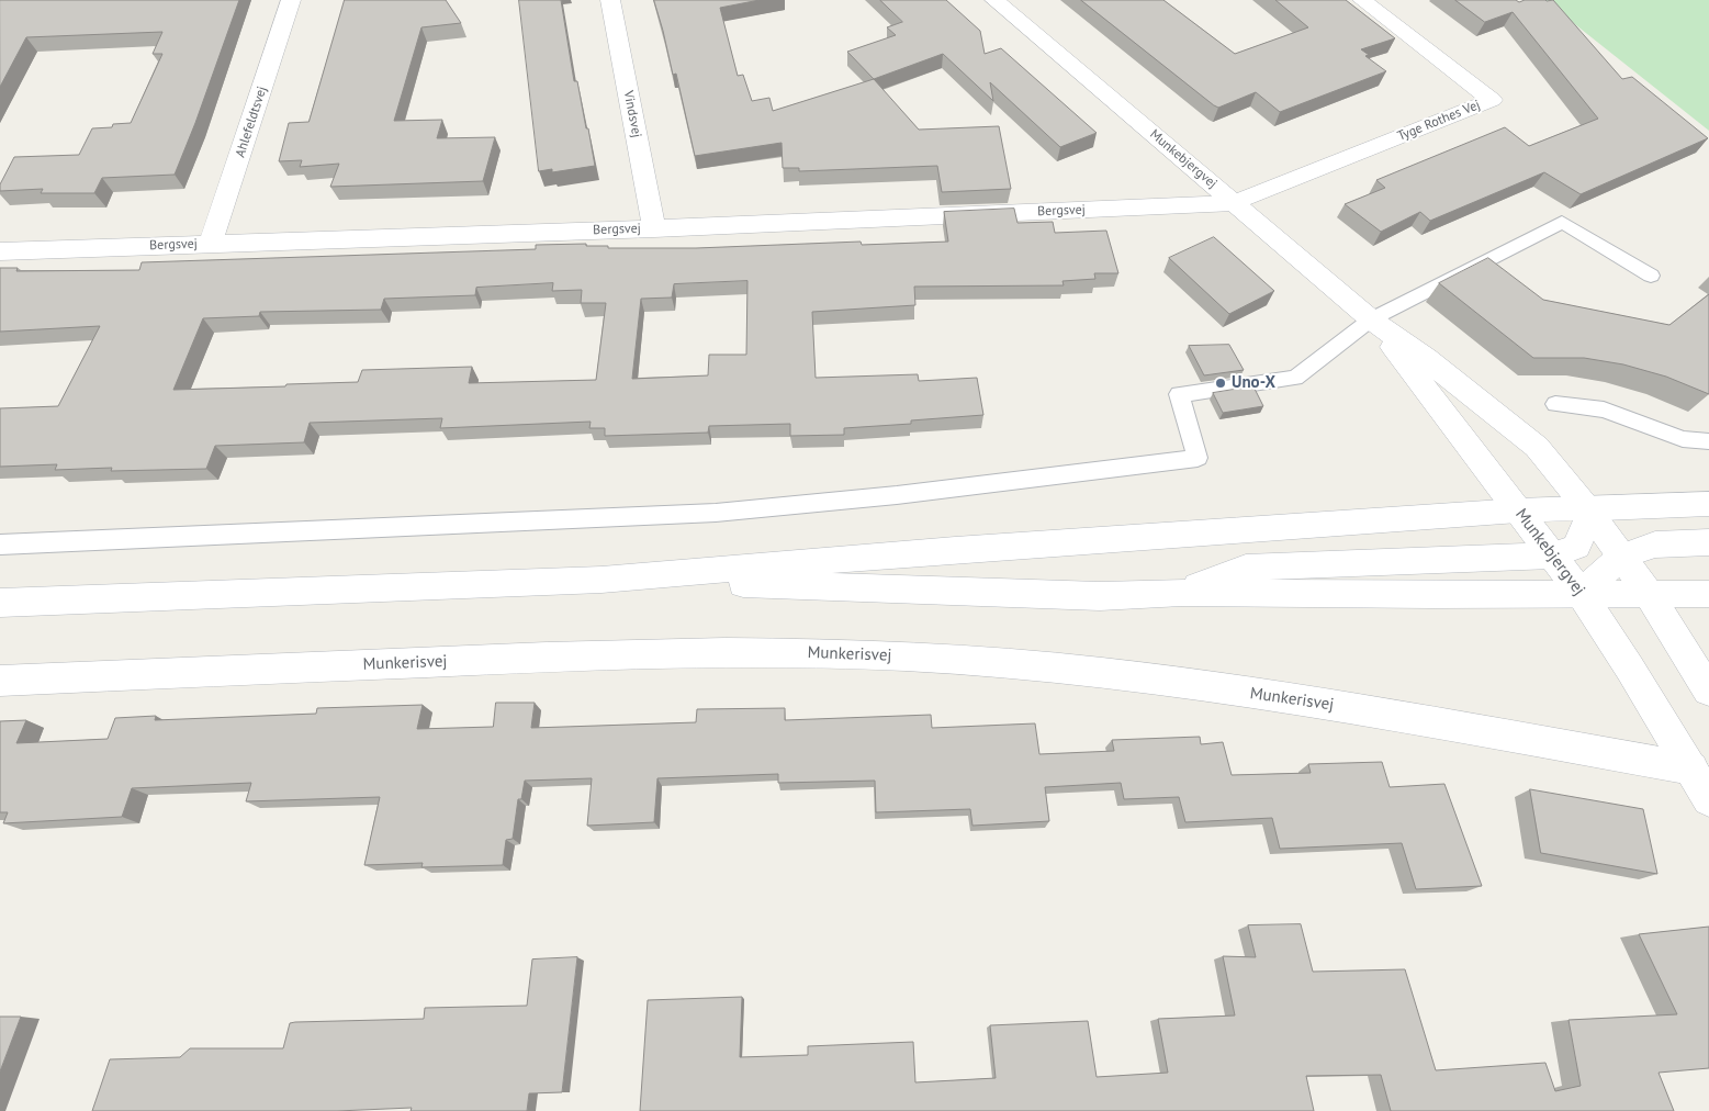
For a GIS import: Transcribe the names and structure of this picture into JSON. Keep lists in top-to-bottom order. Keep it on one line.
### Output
{"streets":{"street":["Vindsvej","Tyge Rothes Vej","Ahlefeldtsvej","Munkebjergvej","Bergsvej","Munkerisvej"]},"crossings":[["Vindsvej","Bergsvej"],["Tyge Rothes Vej","Munkebjergvej"],["Tyge Rothes Vej","Bergsvej"],["Ahlefeldtsvej","Bergsvej"],["Munkebjergvej","Bergsvej"],["Munkebjergvej","Munkerisvej"]],"places":["Uno-X"]}
